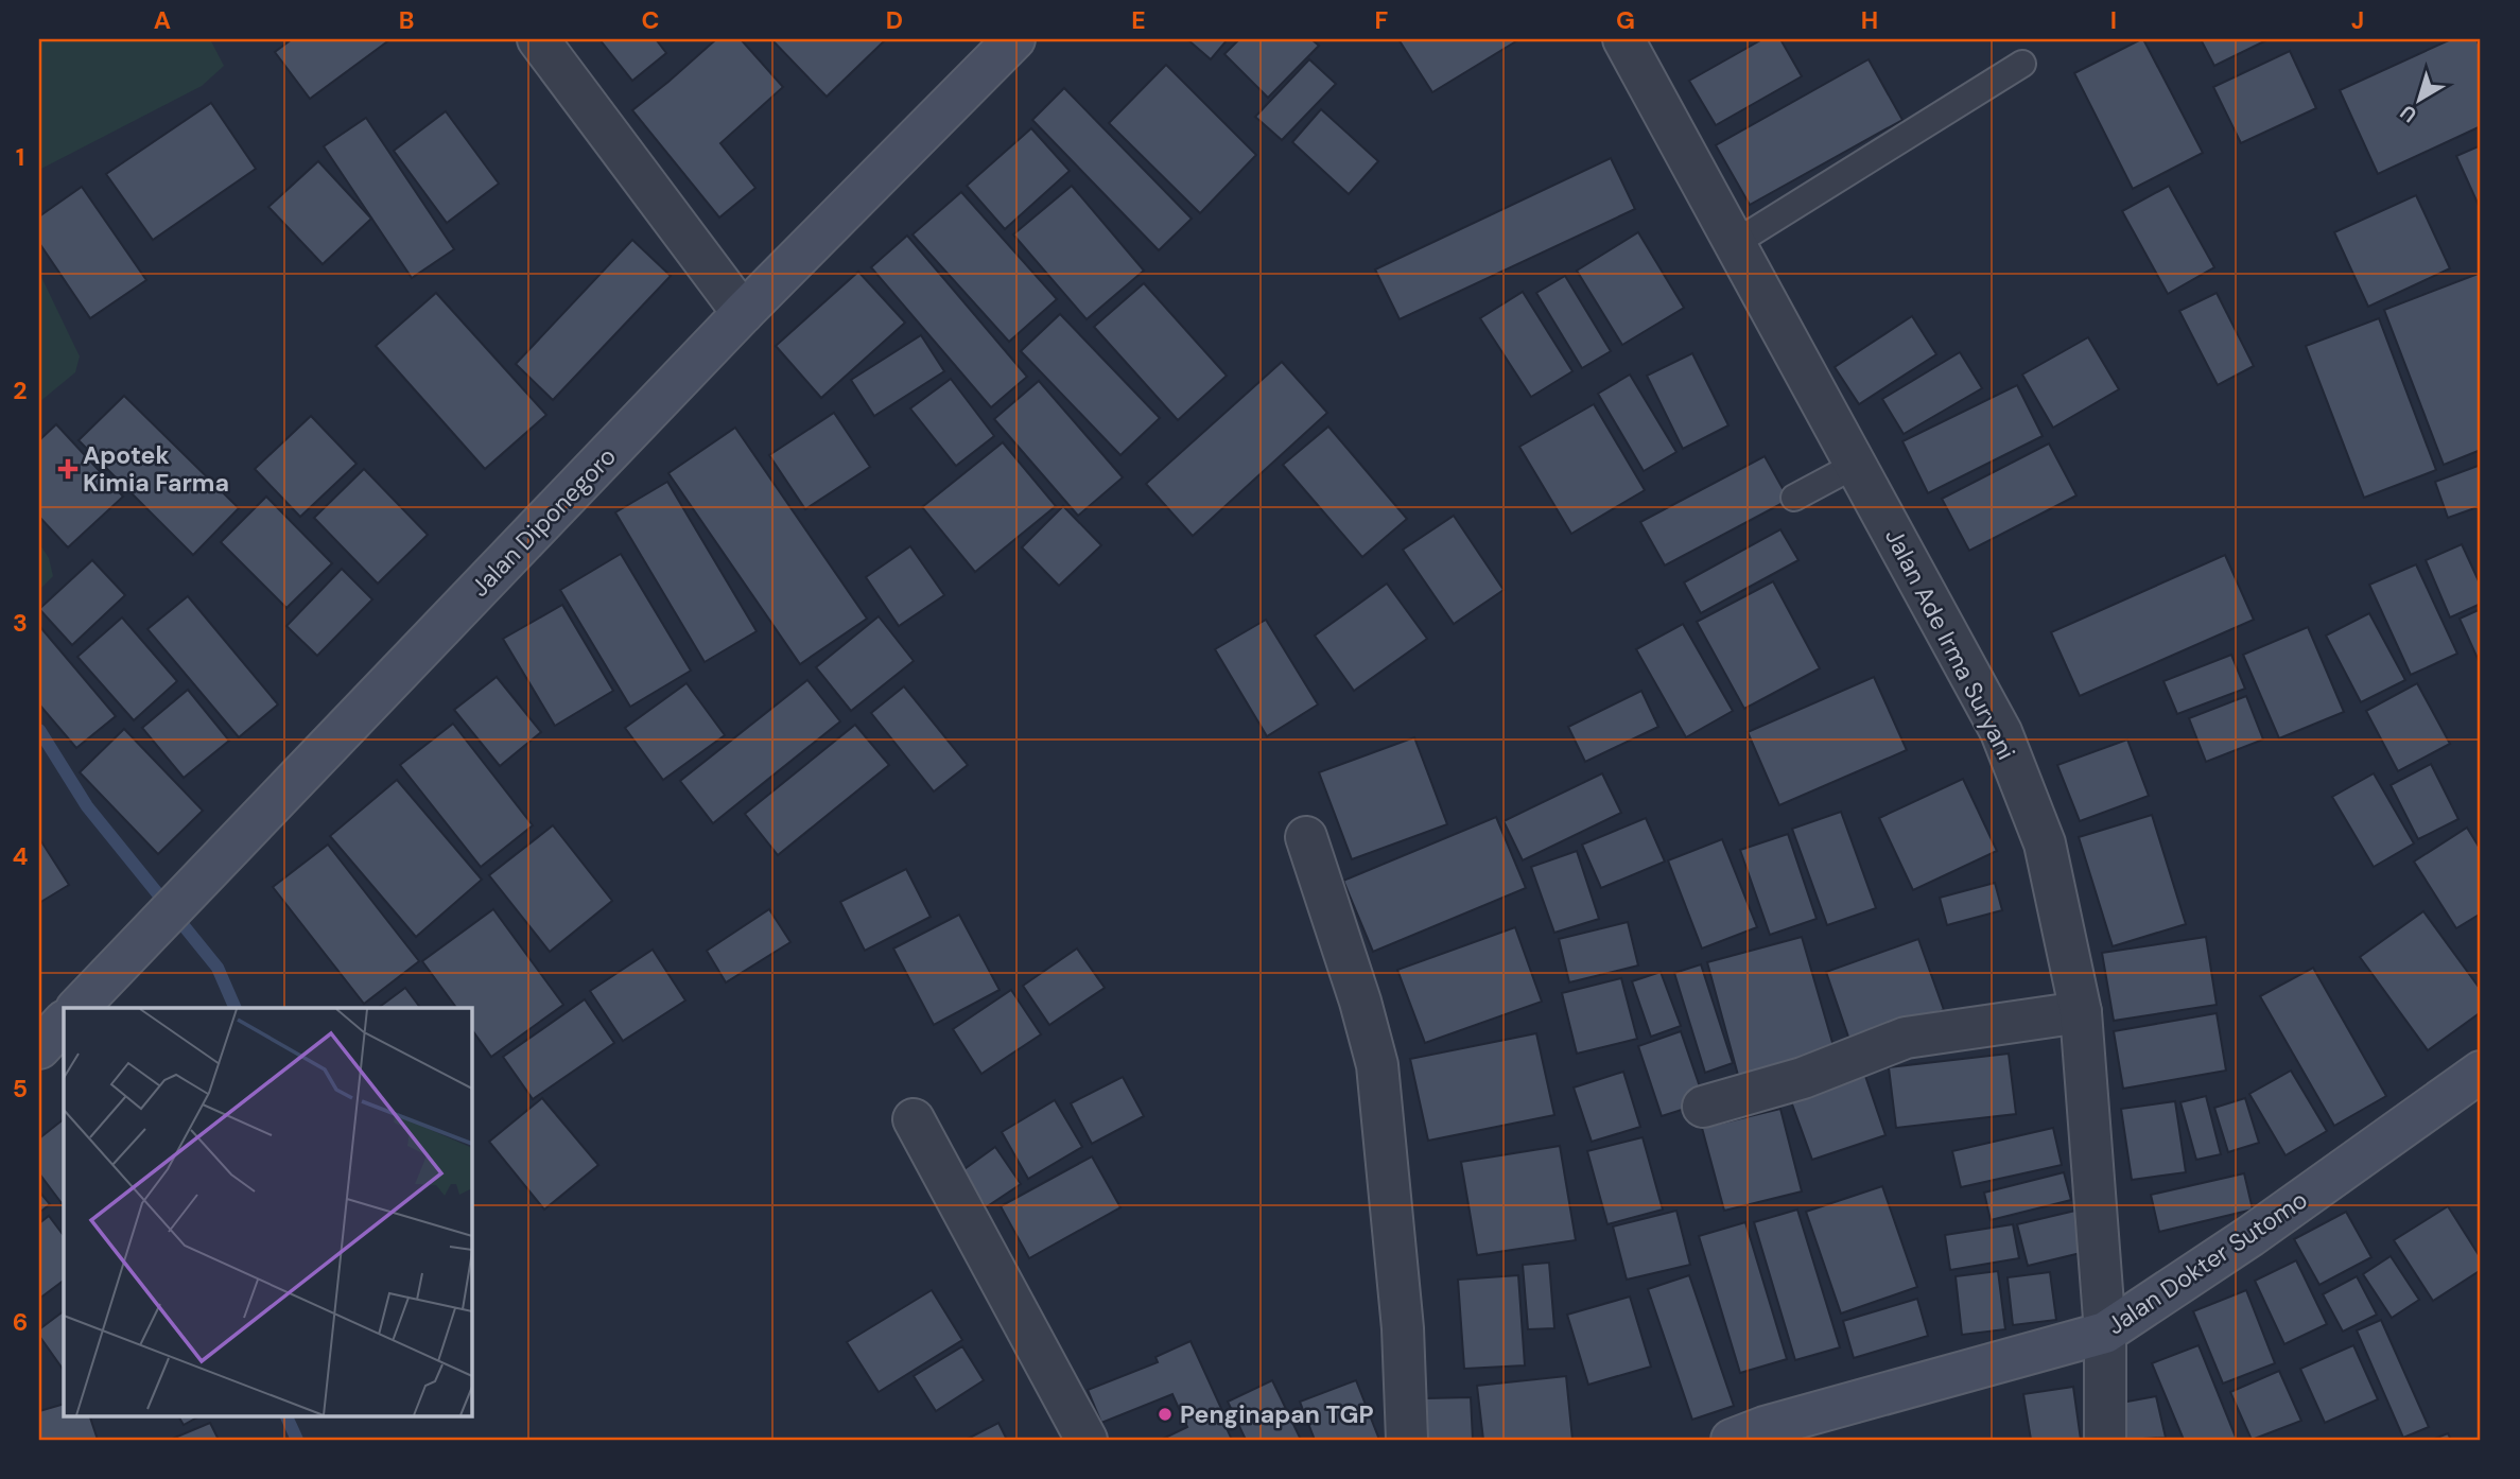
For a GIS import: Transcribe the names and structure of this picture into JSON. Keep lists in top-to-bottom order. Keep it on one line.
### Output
{"streets":{"main road":["Jalan Diponegoro","Jalan Dokter Sutomo"],"street":["Jalan Ade Irma Suryani"]},"crossings":[["Jalan Ade Irma Suryani","Jalan Dokter Sutomo"]],"places":{"health":["Apotek Kimia Farma"],"other":["Penginapan TGP"]},"north":"bottom left","grid":{"columns":["A","B","C","D","E","F","G","H","I","J"],"rows":["1","2","3","4","5","6"]}}
